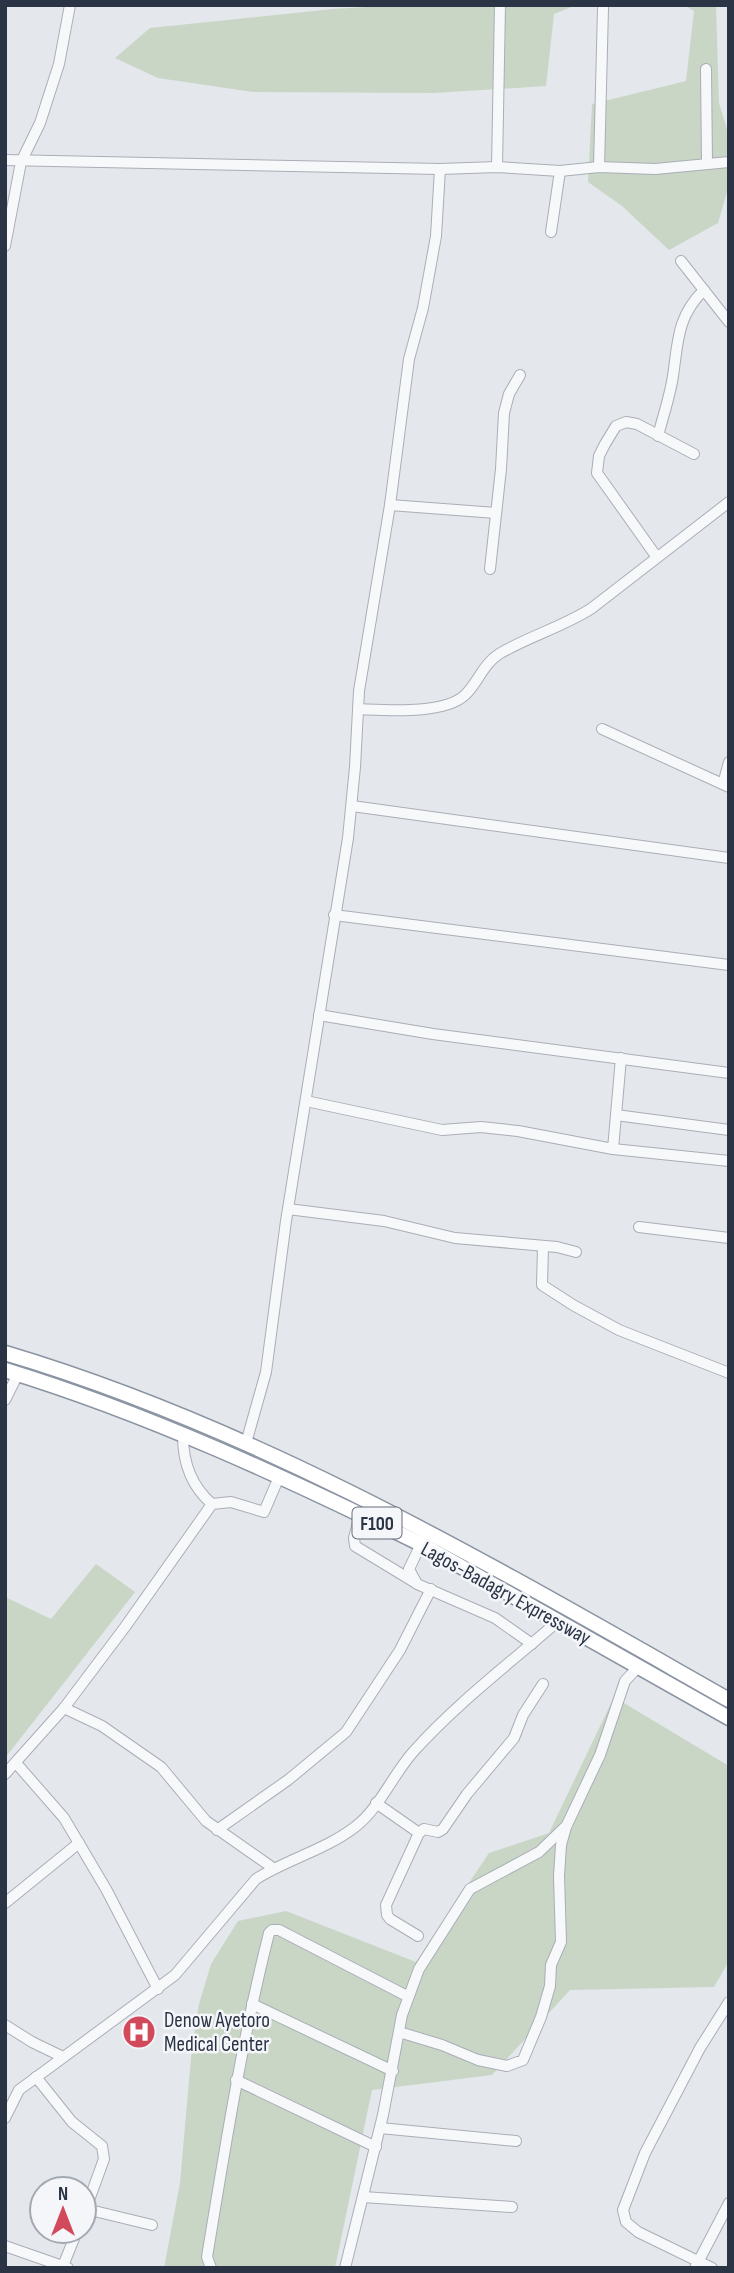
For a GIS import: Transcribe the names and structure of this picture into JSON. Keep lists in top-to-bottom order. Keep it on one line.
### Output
{"streets":{"highway":["F100","Lagos-Badagry Expressway"]},"places":{"hospital":["Denow Ayetoro Medical Center"]},"north":"top"}
